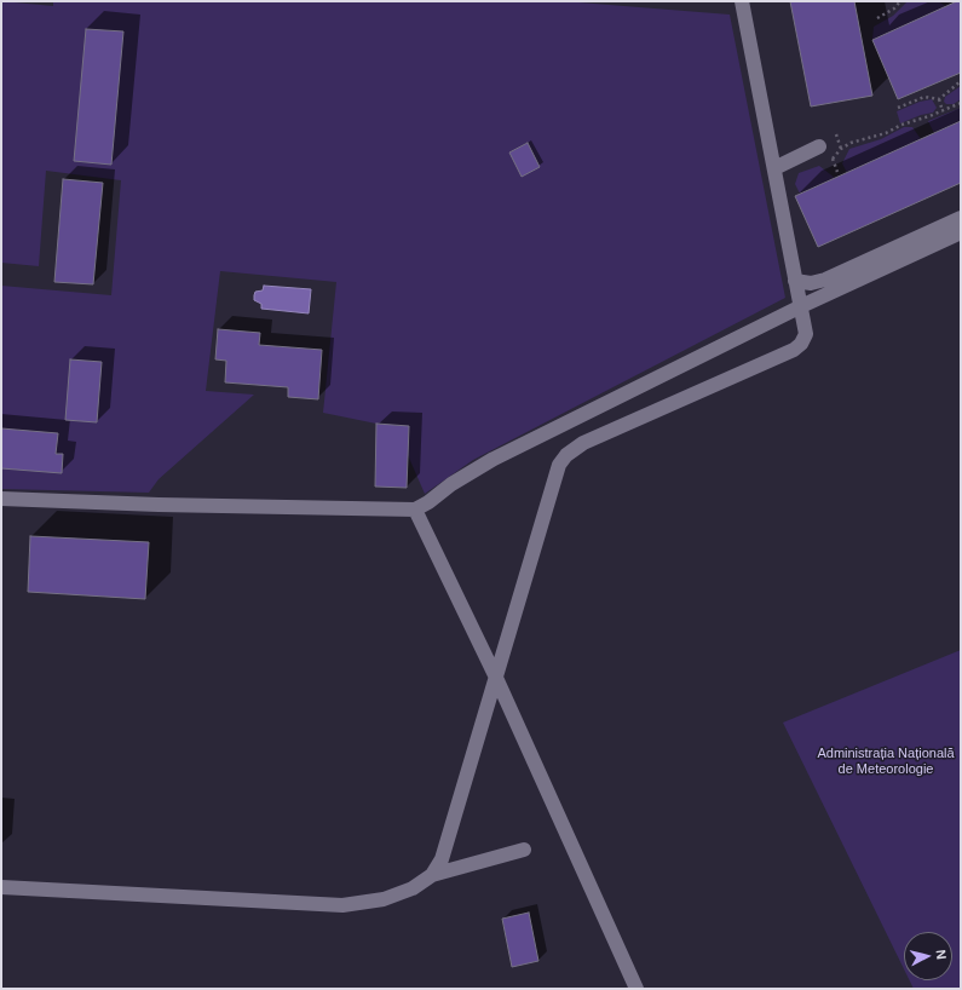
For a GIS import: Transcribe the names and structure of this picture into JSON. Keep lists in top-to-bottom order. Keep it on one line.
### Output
{"parks":["Administrația Națională de Meteorologie"],"north":"right"}
